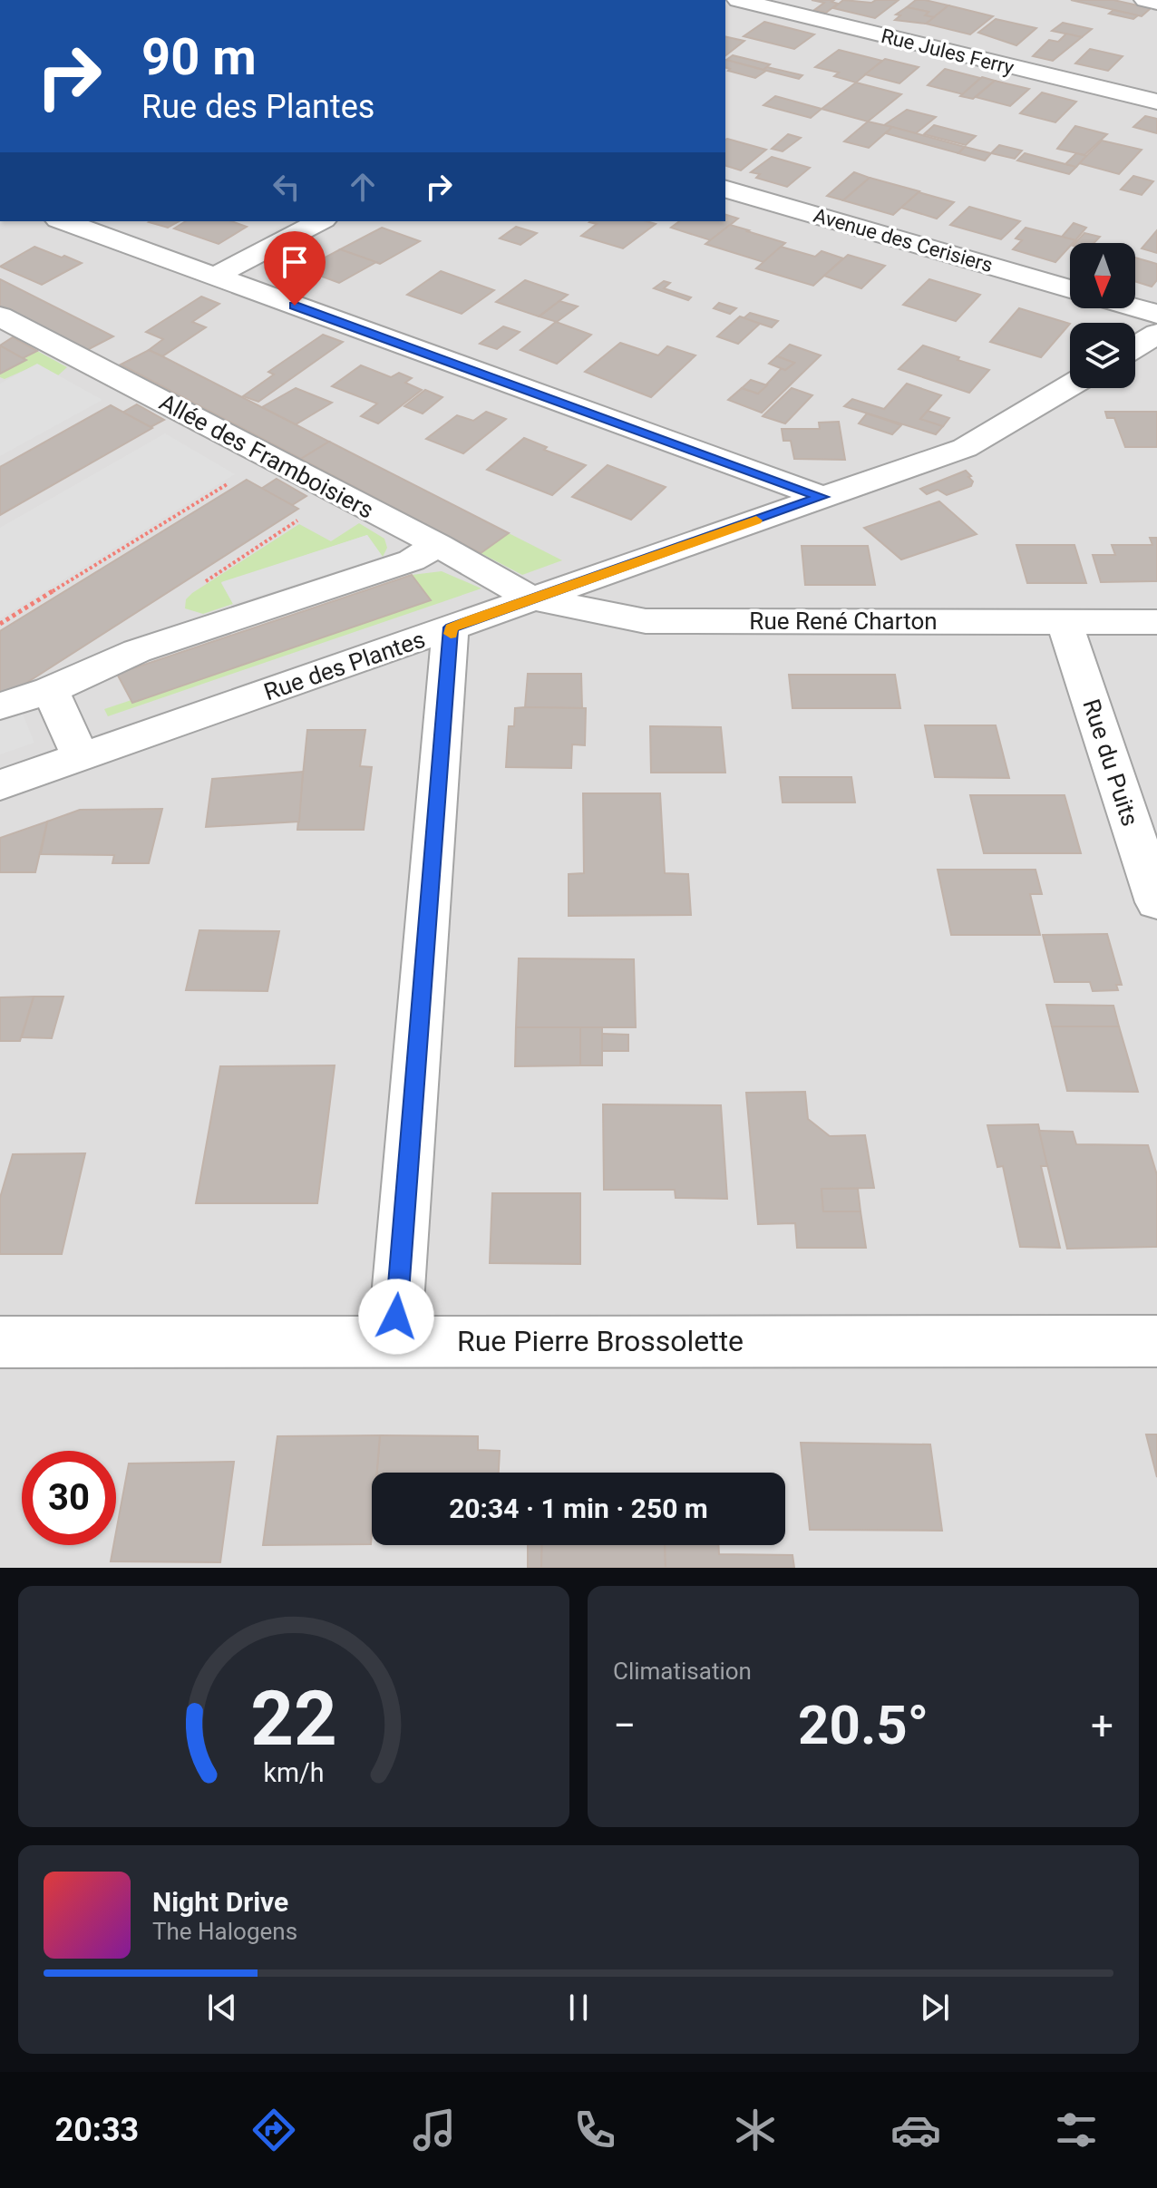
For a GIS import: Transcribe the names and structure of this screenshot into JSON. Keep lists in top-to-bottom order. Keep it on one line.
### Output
{"streets":{"street":["Rue Jules Ferry","Avenue des Cerisiers","Allée des Framboisiers","Rue René Charton","Rue des Plantes","Rue du Puits","Rue Pierre Brossolette"]},"crossings":[["Allée des Framboisiers","Rue René Charton"],["Allée des Framboisiers","Rue des Plantes"],["Rue René Charton","Rue des Plantes"],["Rue René Charton","Rue du Puits"]],"north":"bottom","page":{"turn":["90 m","Rue des Plantes"],"limit":"30","trip":"20:34 · 1 min · 250 m","tile":"Climatisation","heat":["−","20.5°","+"],"song":["Night Drive","The Halogens"],"tabs":"20:33","gauge":["22","km/h"]}}
